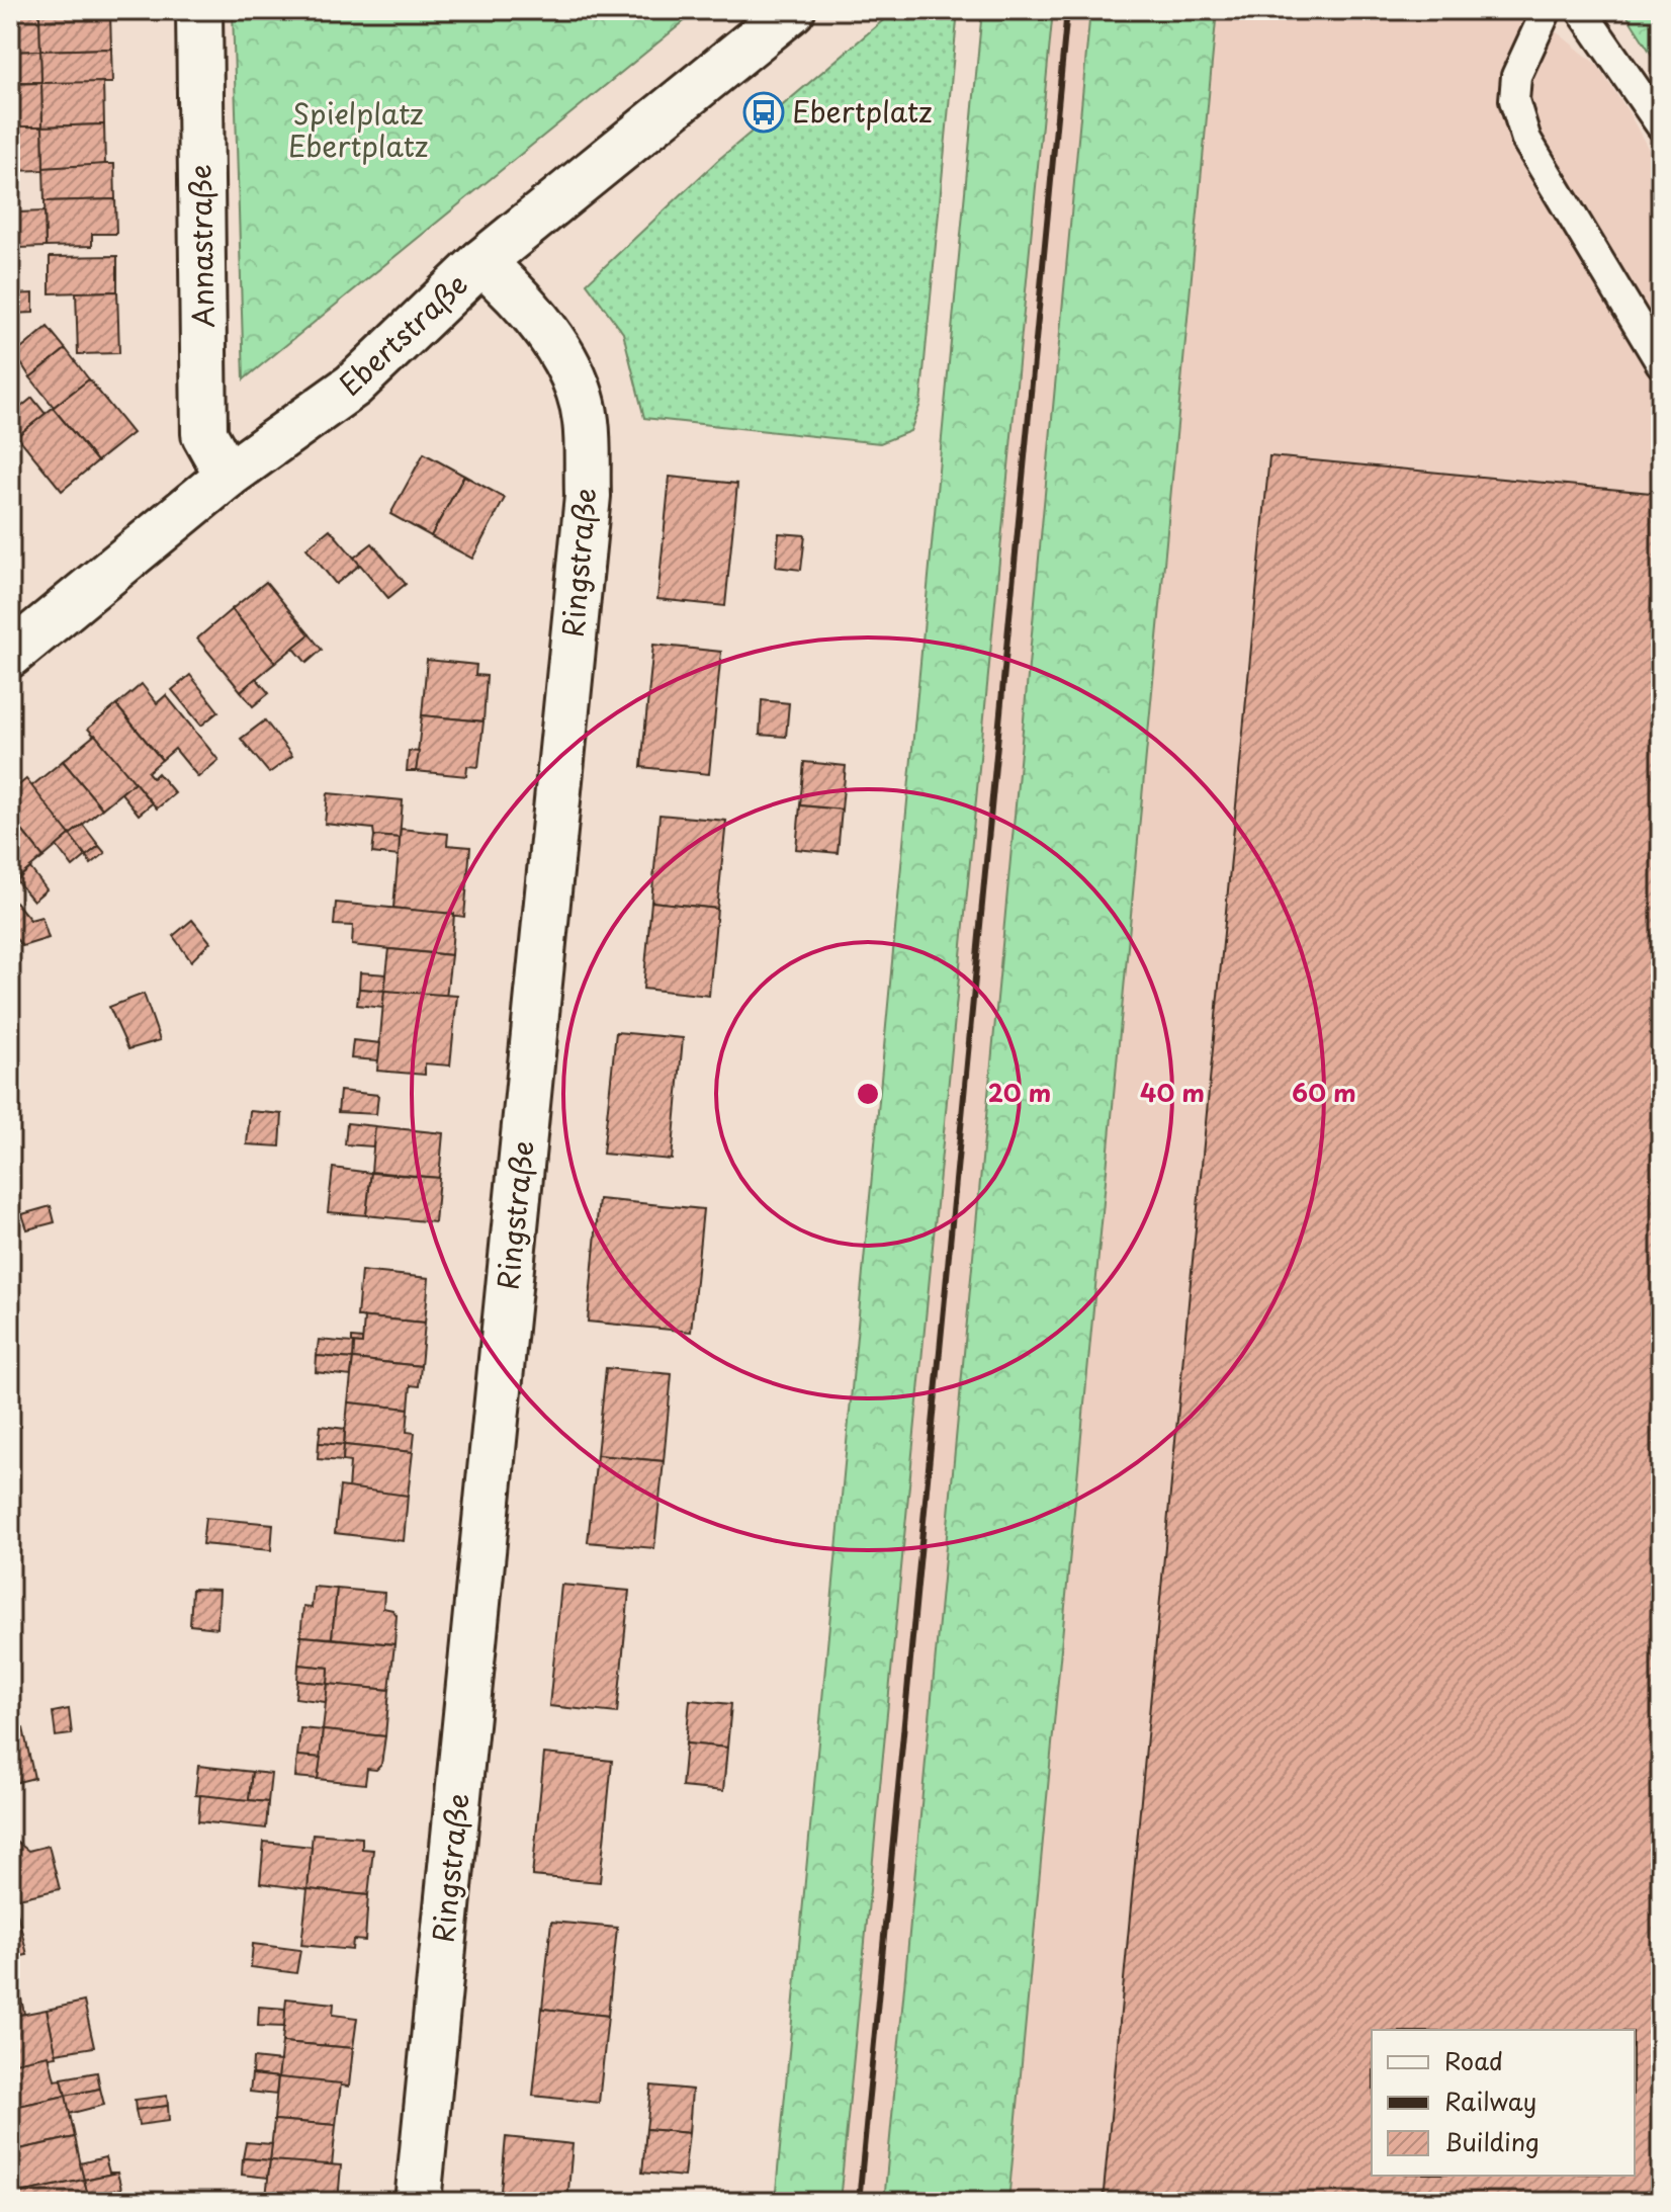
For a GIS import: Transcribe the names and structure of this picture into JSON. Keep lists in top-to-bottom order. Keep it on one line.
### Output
{"streets":{"street":["Annastraße","Ebertstraße","Ringstraße"]},"crossings":[["Annastraße","Ebertstraße"],["Ebertstraße","Ringstraße"]],"parks":["Spielplatz Ebertplatz"],"places":{"bus stop":["Ebertplatz"]},"legend":["Road","Railway","Building"],"rings":["20 m","40 m","60 m"]}
